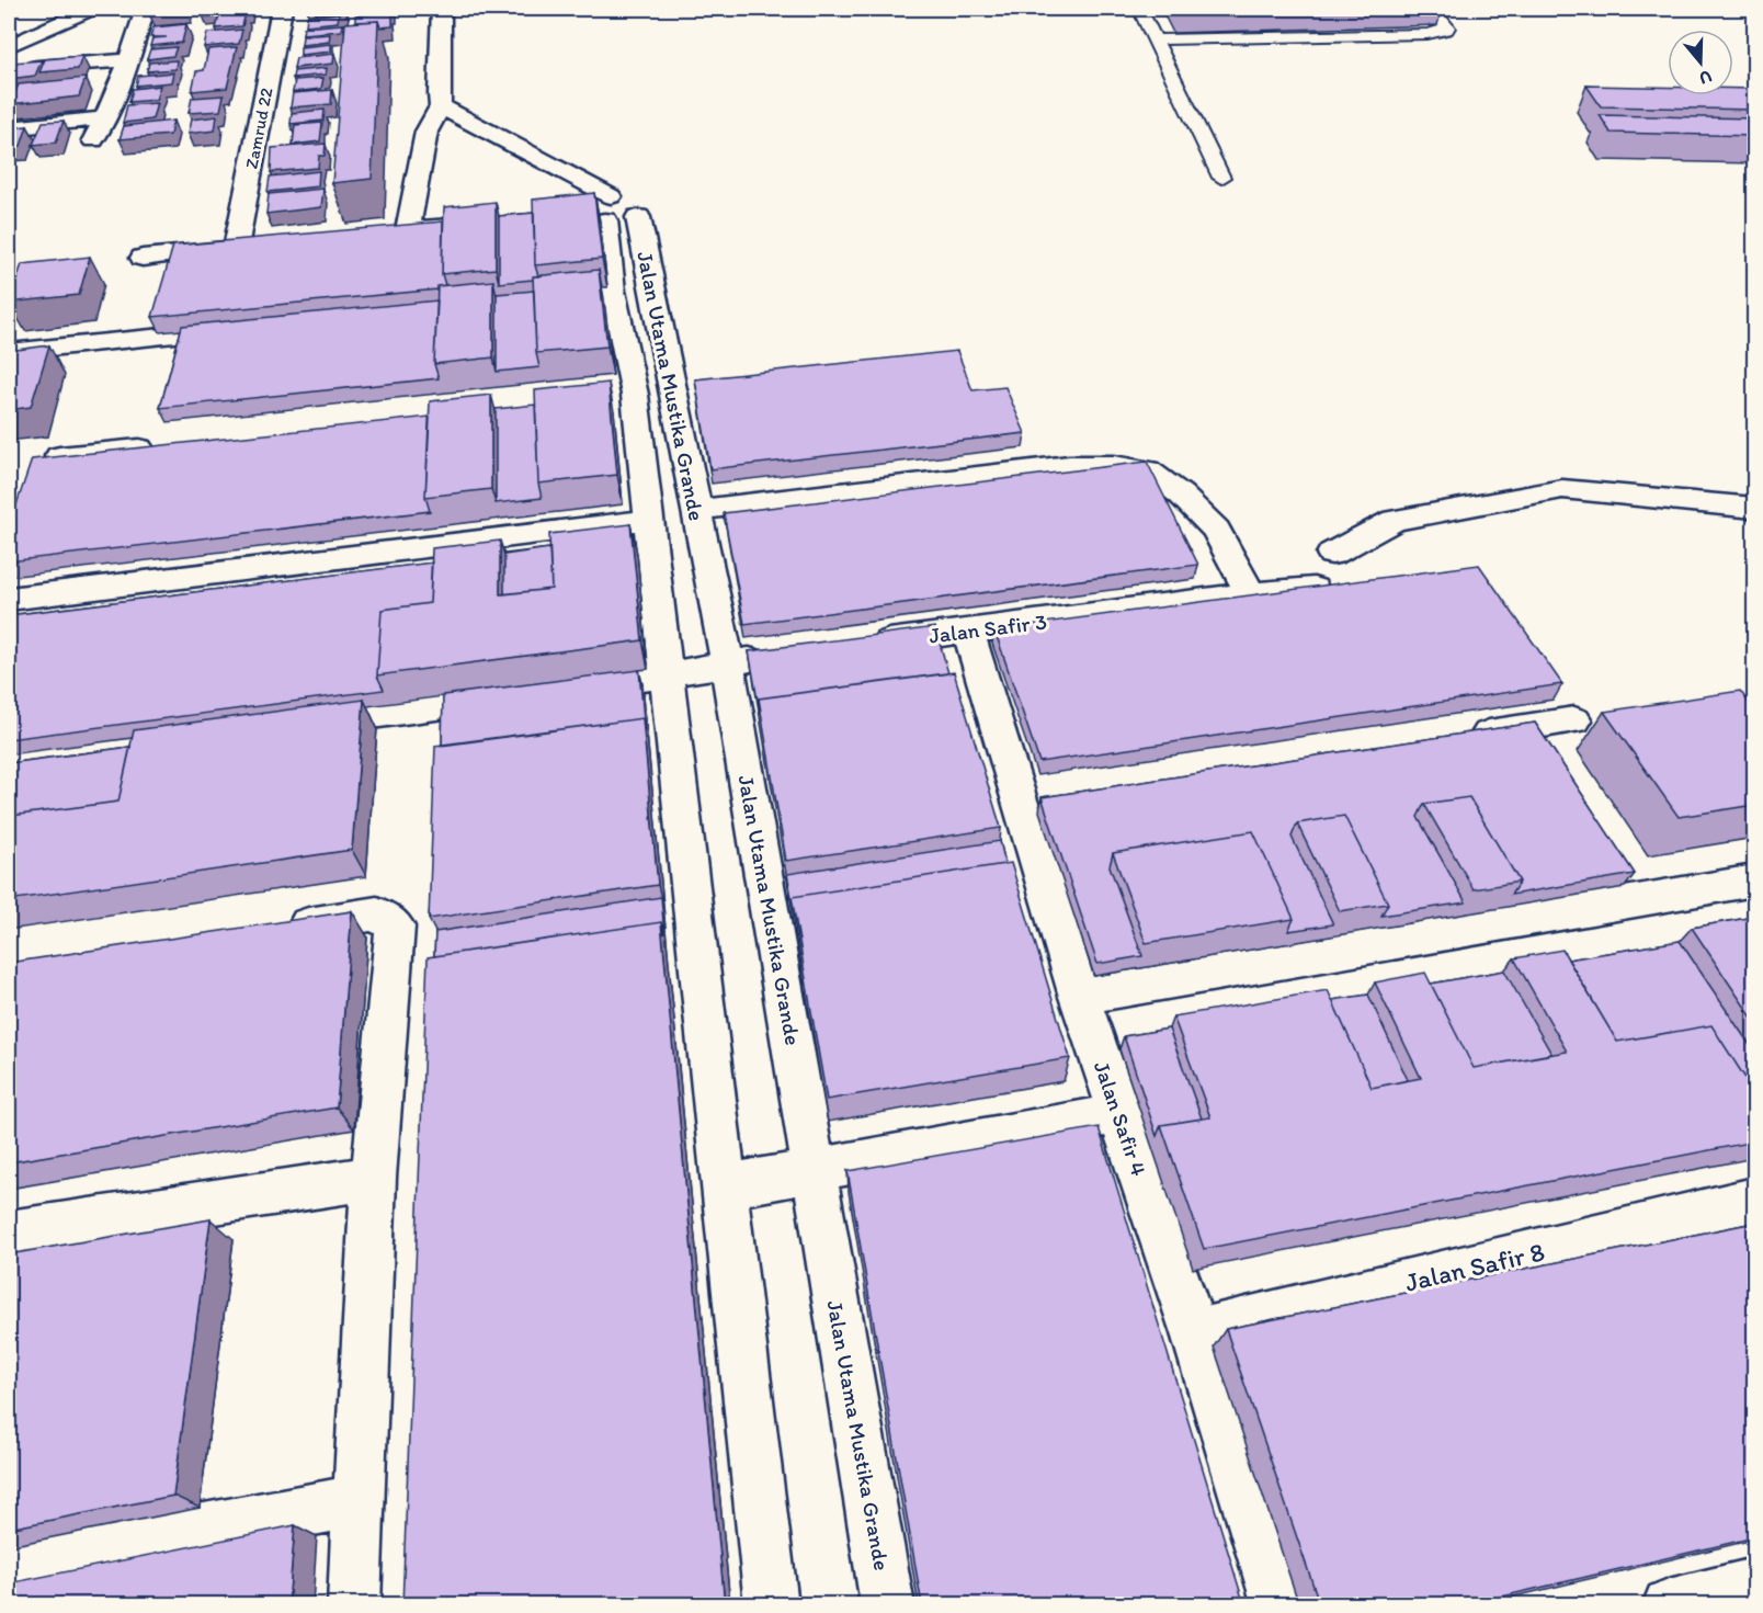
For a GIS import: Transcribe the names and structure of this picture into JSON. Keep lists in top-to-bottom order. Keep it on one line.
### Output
{"streets":{"street":["Zamrud 22","Jalan Utama Mustika Grande","Jalan Safir 3","Jalan Safir 4","Jalan Safir 8"]},"crossings":[["Jalan Safir 3","Jalan Safir 4"],["Jalan Safir 4","Jalan Safir 8"]],"north":"bottom"}
